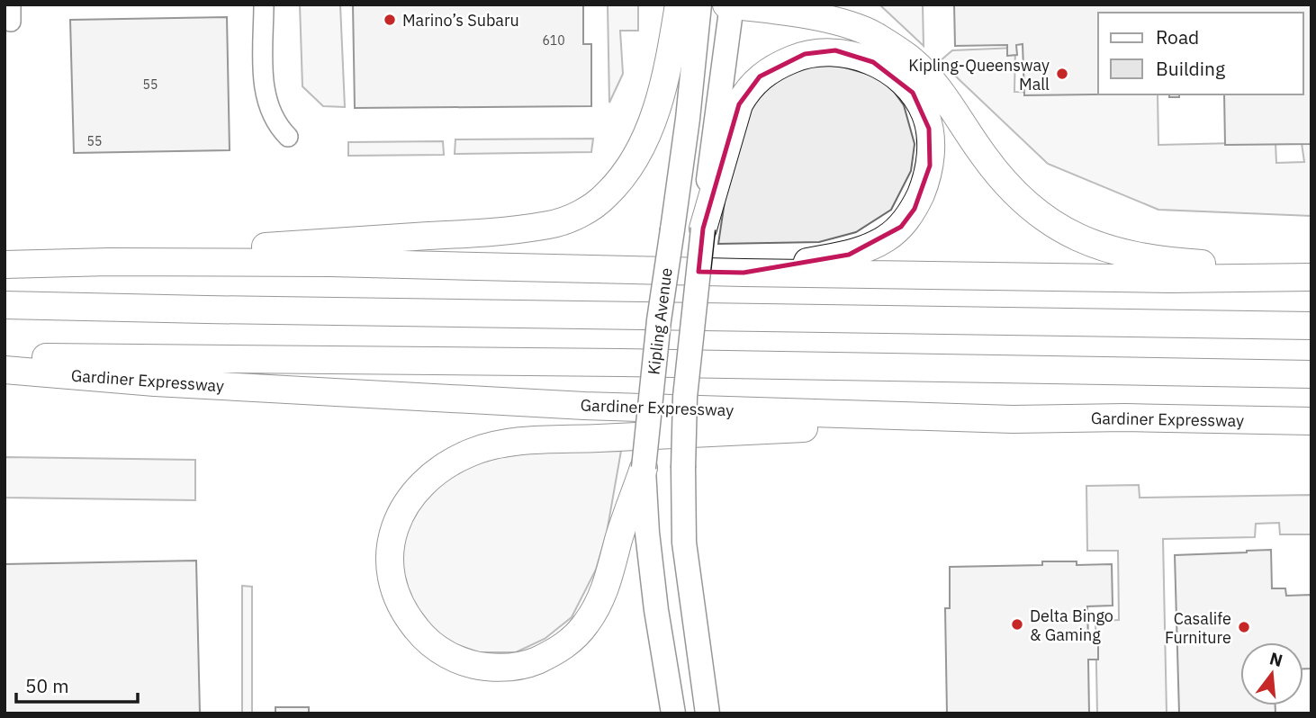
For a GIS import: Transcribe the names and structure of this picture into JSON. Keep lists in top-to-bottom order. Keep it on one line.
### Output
{"streets":{"highway":["Gardiner Expressway"],"main road":["Kipling Avenue"]},"places":["Marino’s Subaru","Kipling-Queensway Mall","Delta Bingo & Gaming","Casalife Furniture"],"house_numbers":["610","55","55"],"legend":["Road","Building"],"scale_bar":"50 m","north":"top"}
